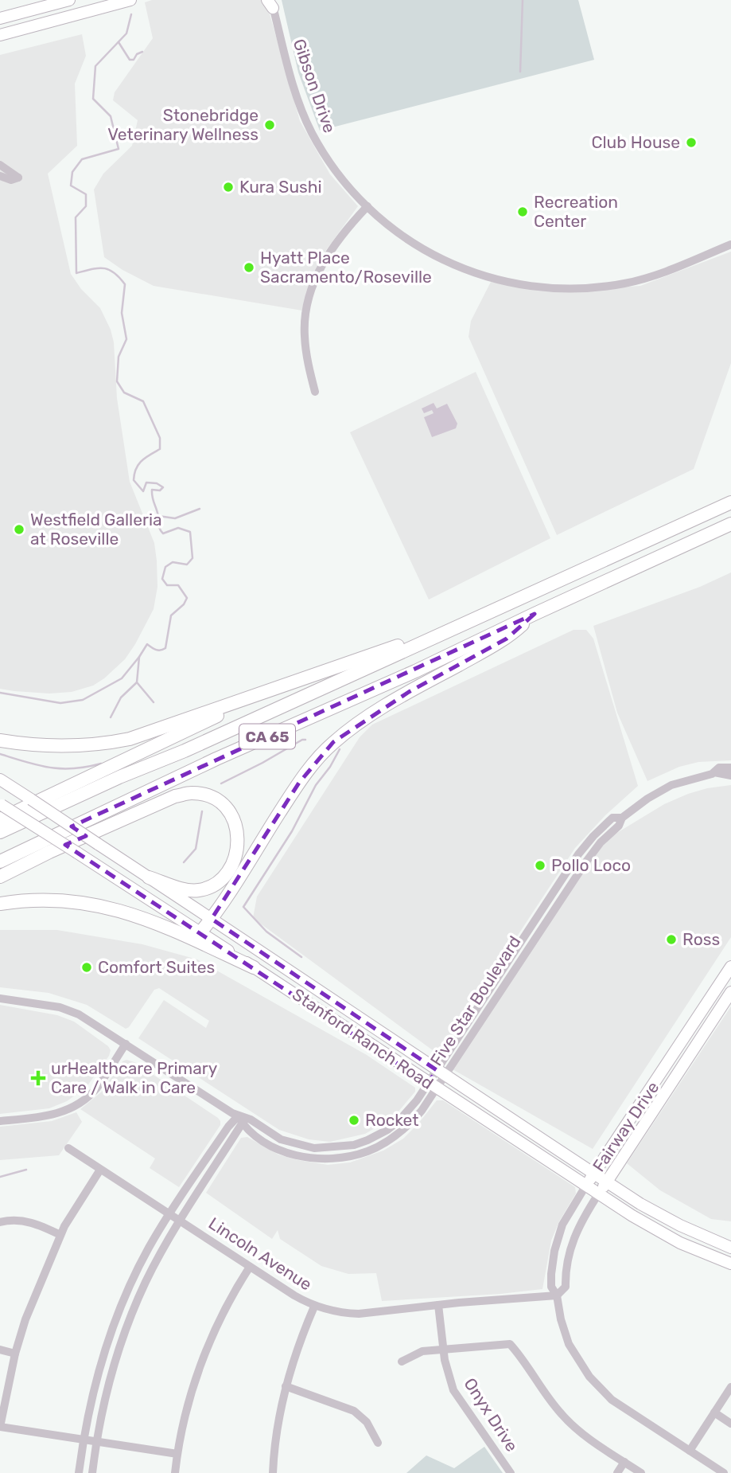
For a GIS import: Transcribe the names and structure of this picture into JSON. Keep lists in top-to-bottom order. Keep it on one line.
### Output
{"streets":{"highway":["CA 65"],"main road":["Stanford Ranch Road","Fairway Drive"],"street":["Gibson Drive","Five Star Boulevard","Lincoln Avenue","Onyx Drive"]},"crossings":[["Five Star Boulevard","Stanford Ranch Road"],["Stanford Ranch Road","Fairway Drive"],["Fairway Drive","Lincoln Avenue"],["Lincoln Avenue","Onyx Drive"]],"places":{"other":["Stonebridge Veterinary Wellness","Club House","Kura Sushi","Recreation Center","Hyatt Place Sacramento/Roseville","Westfield Galleria at Roseville","Pollo Loco","Ross","Comfort Suites","Rocket"],"health":["urHealthcare Primary Care / Walk in Care"]}}
